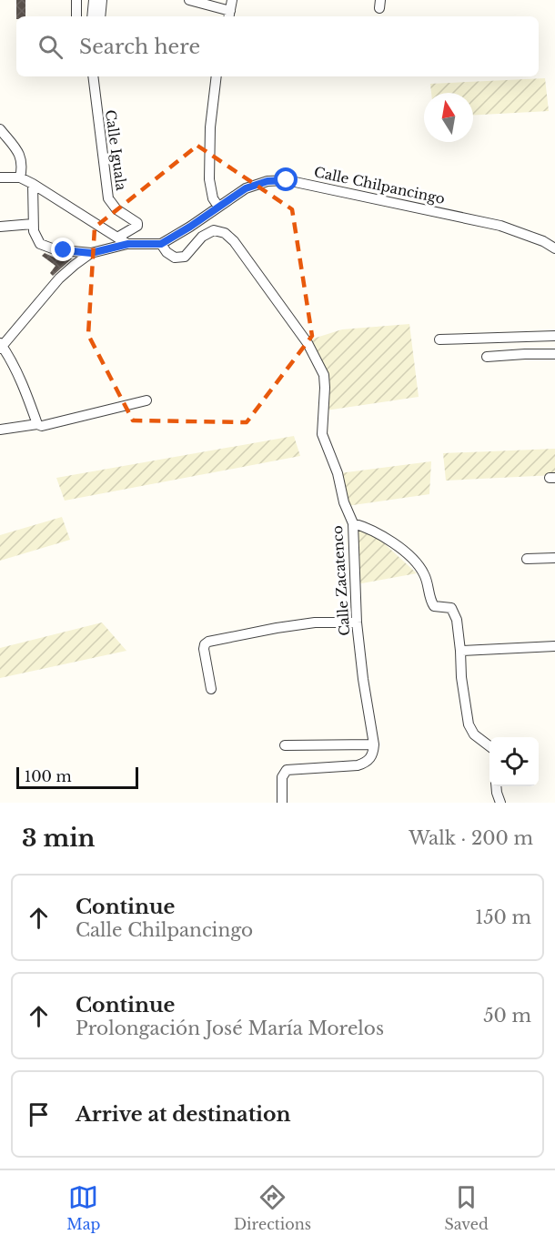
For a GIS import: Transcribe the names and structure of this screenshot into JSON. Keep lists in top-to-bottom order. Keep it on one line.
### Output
{"streets":{"street":["Calle Iguala","Calle Chilpancingo","Calle Zacatenco"]},"crossings":[["Calle Chilpancingo","Calle Zacatenco"]],"scale_bar":"100 m","north":"top","page":{"search":"Search here","scale":"100 m","heading":["3 min","Walk · 200 m"],"list":[["Continue","Calle Chilpancingo","150 m"],["Continue","Prolongación José María Morelos","50 m"],"Arrive at destination"],"nav":["Map","Directions","Saved"]}}
